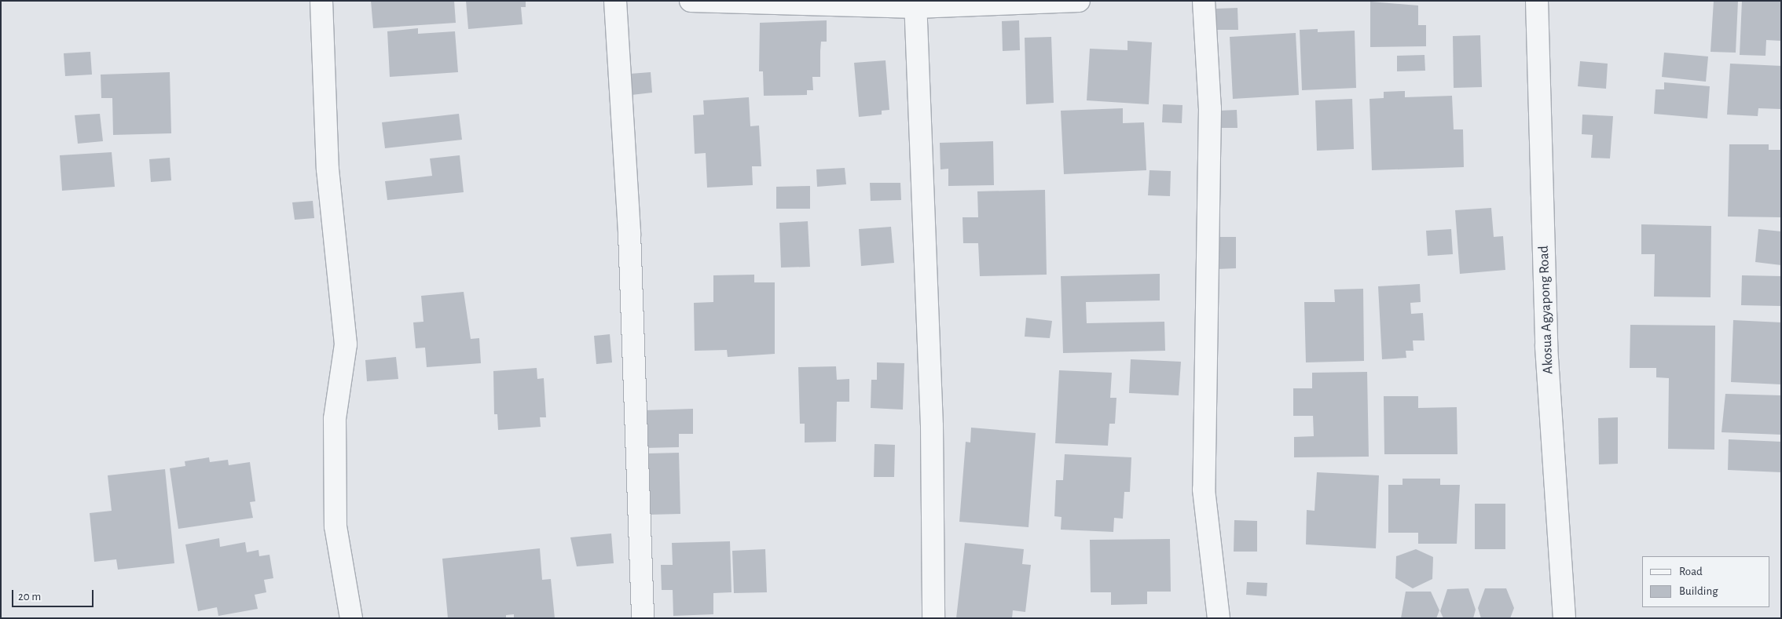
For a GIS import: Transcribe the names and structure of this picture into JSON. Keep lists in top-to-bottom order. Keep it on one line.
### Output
{"streets":{"street":["Akosua Agyapong Road"]},"legend":["Road","Building"],"scale_bar":"20 m"}
